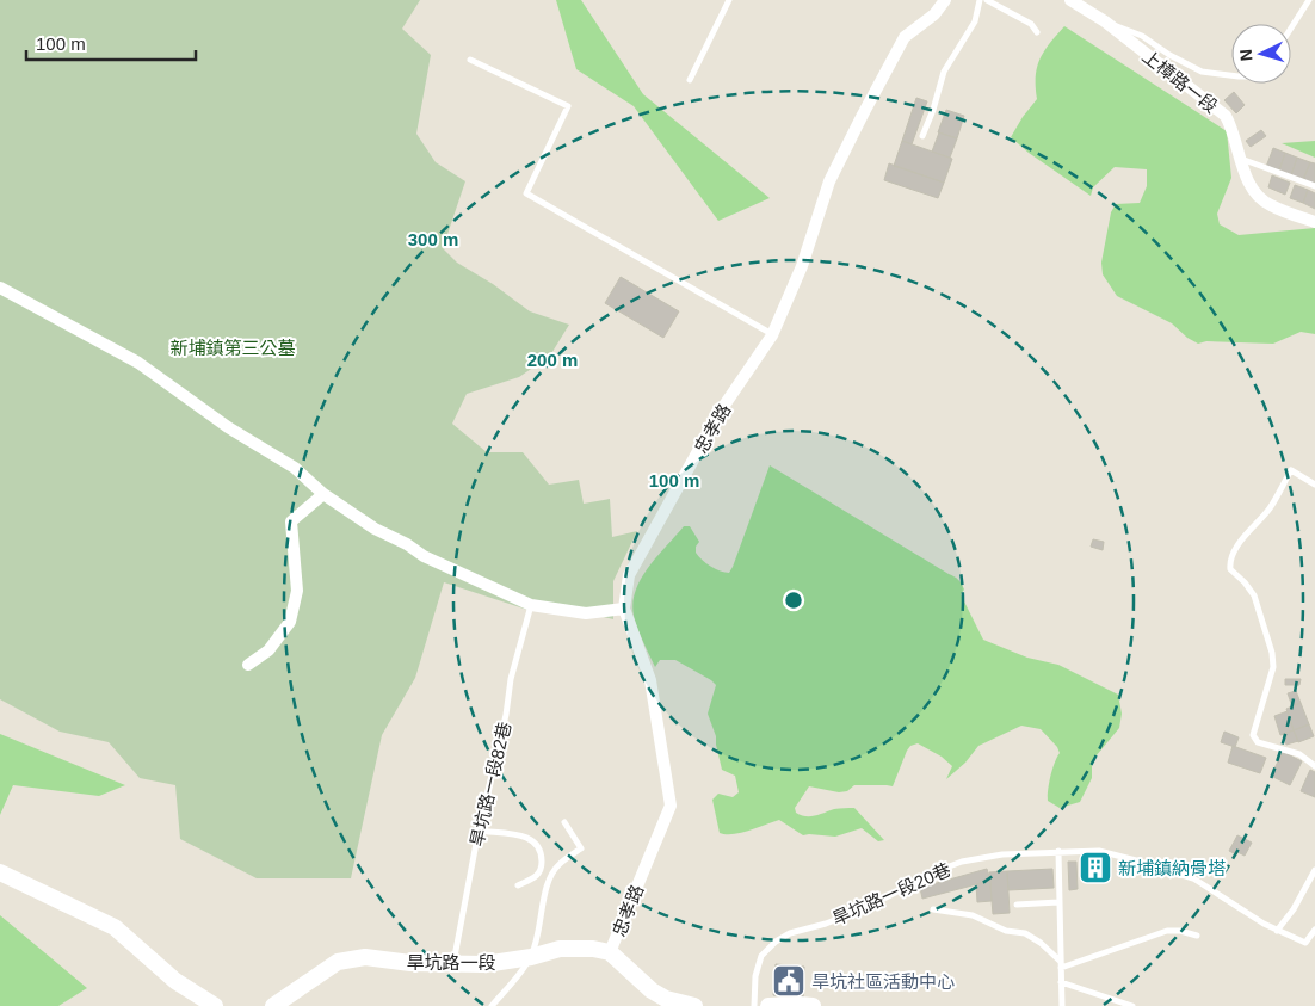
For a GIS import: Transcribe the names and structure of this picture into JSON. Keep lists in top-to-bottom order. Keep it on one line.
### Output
{"streets":{"street":["上樟路一段","忠孝路","旱坑路一段"],"lane":["旱坑路一段82巷","旱坑路一段20巷"]},"crossings":[["忠孝路","旱坑路一段"],["旱坑路一段82巷","旱坑路一段"]],"parks":["新埔鎮第三公墓"],"places":{"building":["新埔鎮納骨塔"],"public building":["旱坑社區活動中心"]},"scale_bar":"100 m","north":"left","rings":["300 m","200 m","100 m"]}
